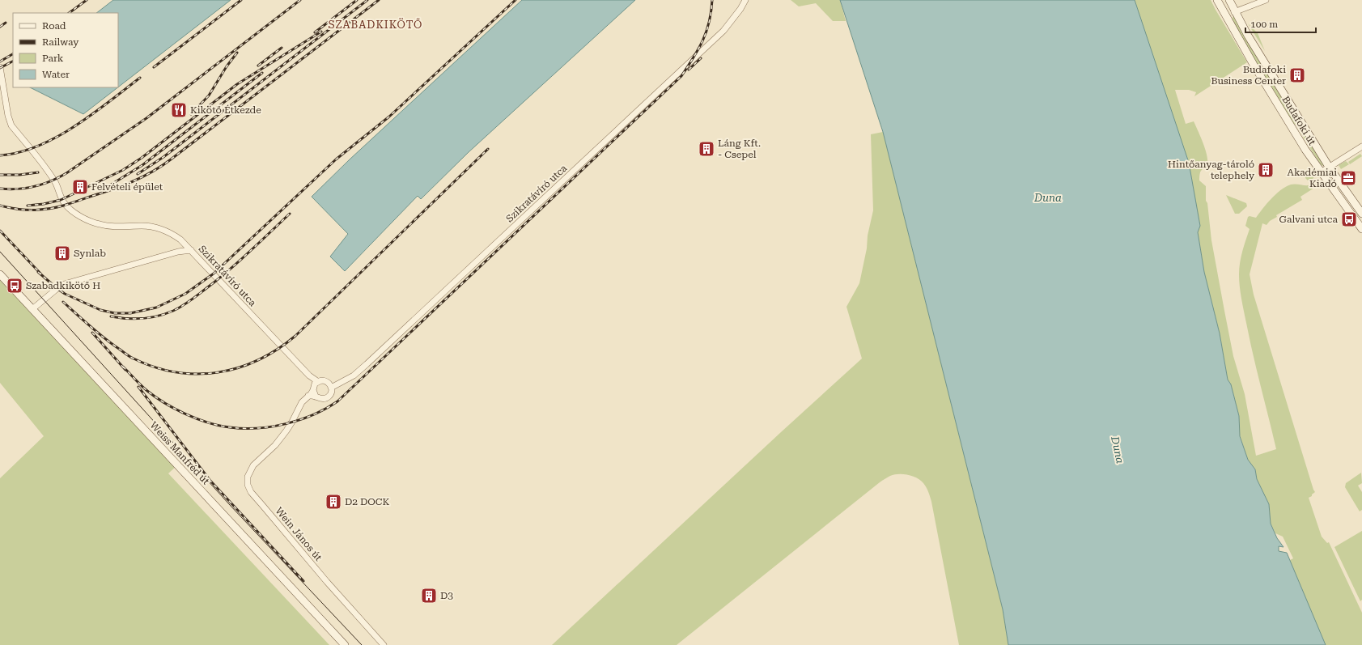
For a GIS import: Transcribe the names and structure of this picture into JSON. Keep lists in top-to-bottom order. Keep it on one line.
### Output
{"streets":{"main road":["Budafoki út","Weiss Manfréd út"],"street":["Szikratávíró utca","Wein János út"]},"crossings":[["Szikratávíró utca","Weiss Manfréd út"],["Szikratávíró utca","Wein János út"]],"districts":["SZABADKIKÖTŐ"],"water":["Duna"],"places":{"building":["Budafoki Business Center","Láng Kft. - Csepel","Hintőanyag-tároló telephely","Felvételi épület","Synlab","D2 DOCK","D3"],"restaurant":["Kikötő Étkezde"],"office":["Akadémiai Kiadó"],"bus stop":["Galvani utca","Szabadkikötő H"]},"legend":["Road","Railway","Park","Water"],"scale_bar":"100 m"}
